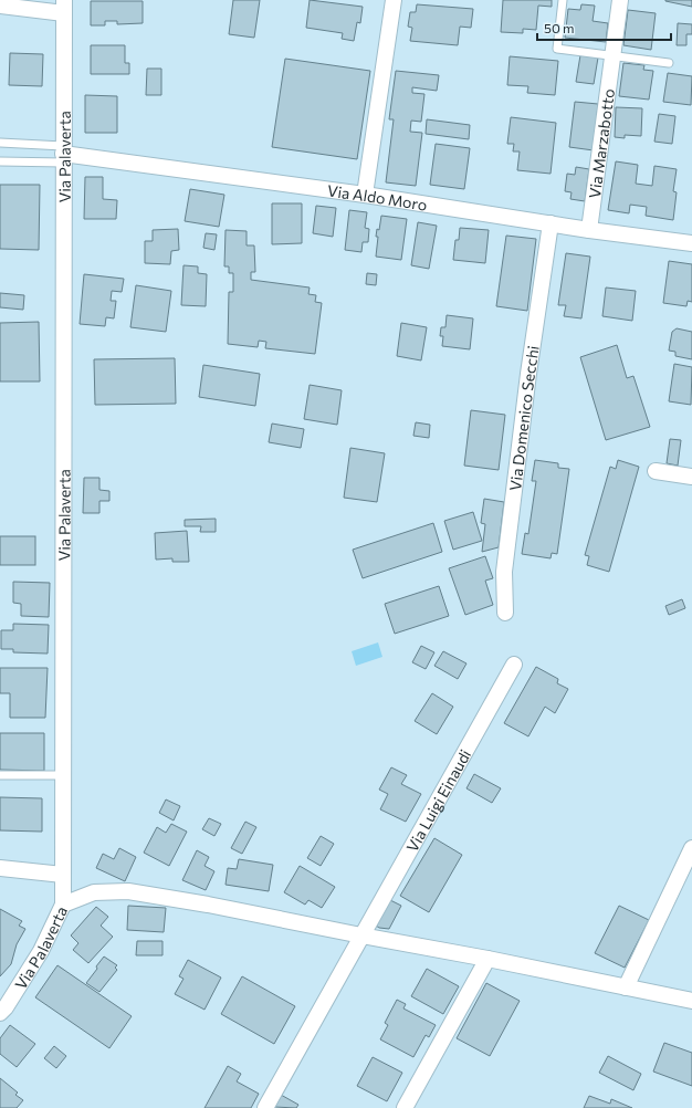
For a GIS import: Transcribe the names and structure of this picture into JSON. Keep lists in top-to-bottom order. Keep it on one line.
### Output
{"streets":{"street":["Via Marzabotto","Via Palaverta","Via Aldo Moro","Via Domenico Secchi","Via Luigi Einaudi"]},"crossings":[["Via Marzabotto","Via Aldo Moro"],["Via Palaverta","Via Aldo Moro"],["Via Aldo Moro","Via Domenico Secchi"]],"scale_bar":"50 m"}
